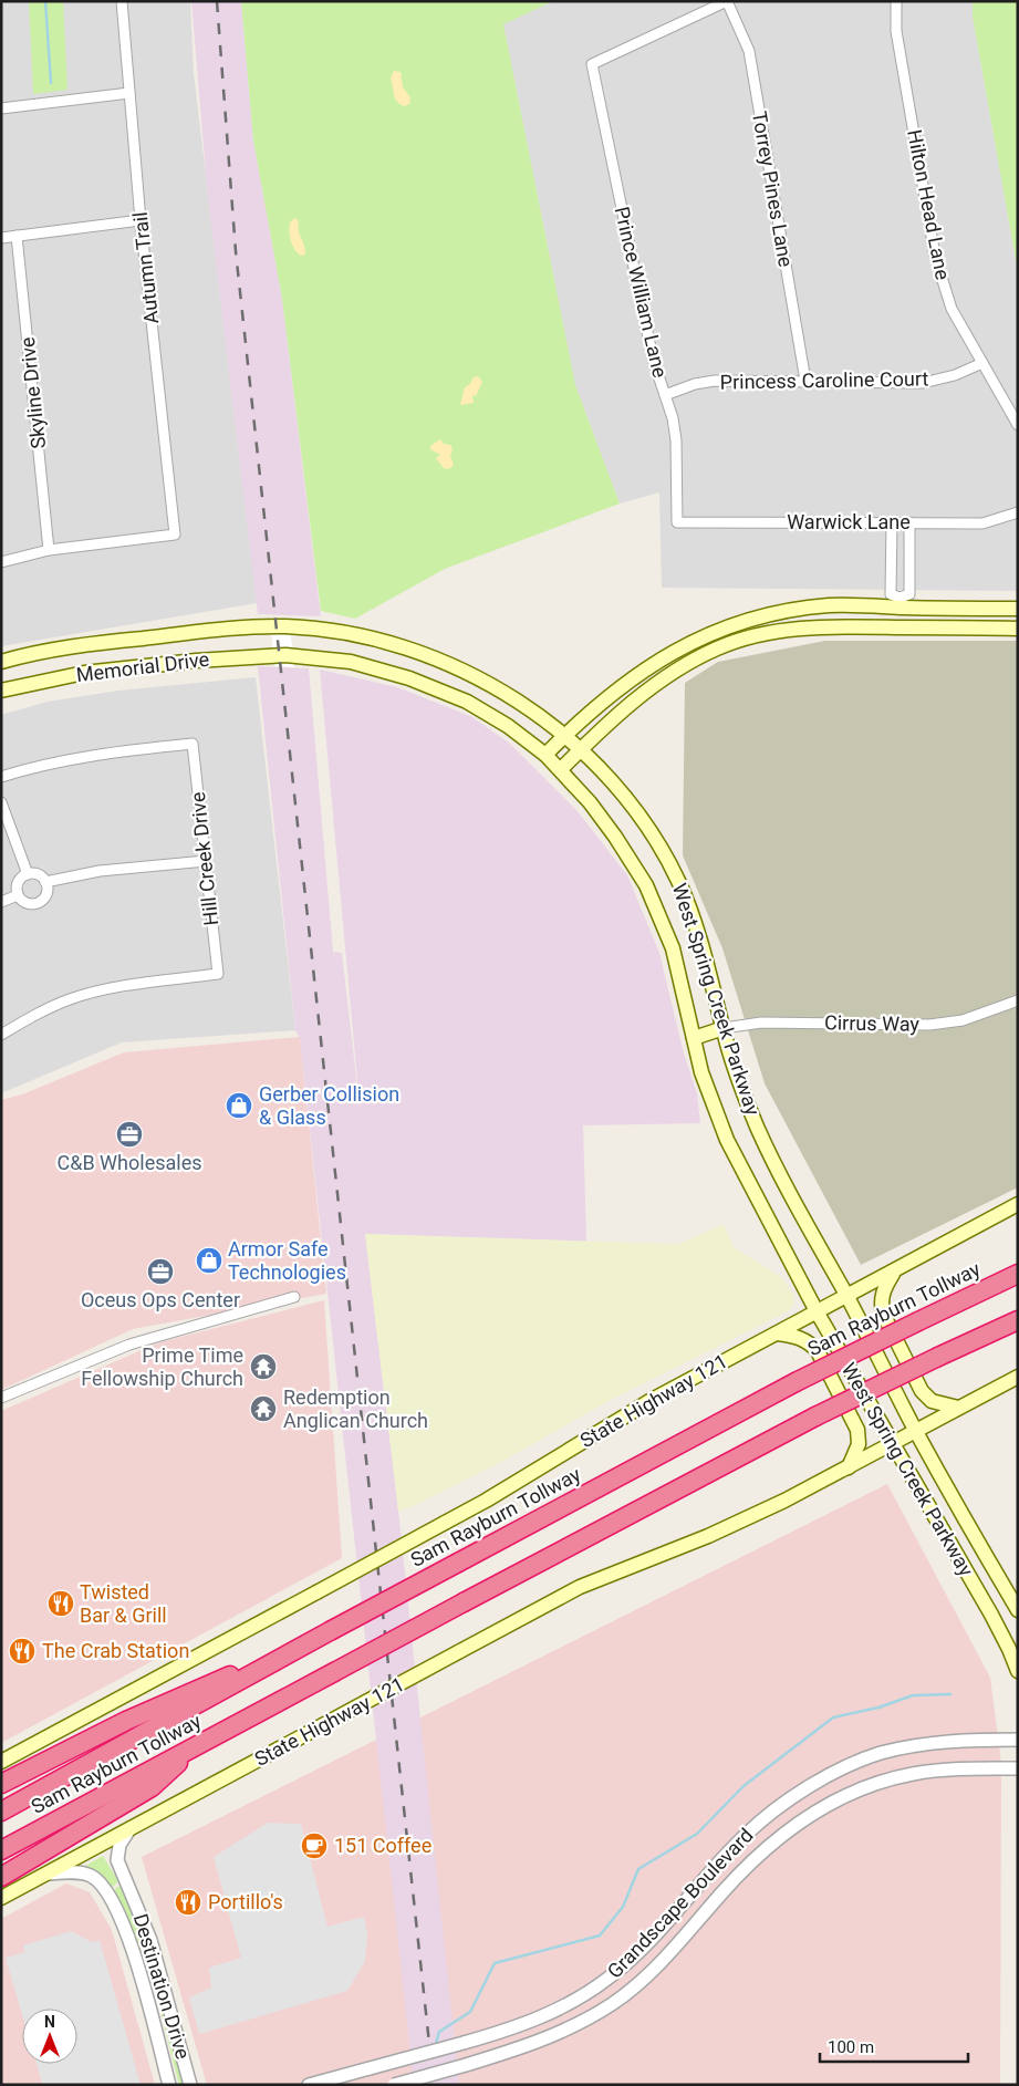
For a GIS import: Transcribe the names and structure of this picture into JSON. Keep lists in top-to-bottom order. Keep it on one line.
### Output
{"streets":{"highway":["Sam Rayburn Tollway"],"main road":["Memorial Drive","West Spring Creek Parkway","State Highway 121"],"street":["Torrey Pines Lane","Hilton Head Lane","Autumn Trail","Prince William Lane","Princess Caroline Court","Skyline Drive","Warwick Lane","Hill Creek Drive","Cirrus Way","Grandscape Boulevard","Destination Drive"]},"crossings":[["Torrey Pines Lane","Prince William Lane"],["Torrey Pines Lane","Princess Caroline Court"],["Hilton Head Lane","Princess Caroline Court"],["Autumn Trail","Skyline Drive"],["Prince William Lane","Princess Caroline Court"],["Prince William Lane","Warwick Lane"],["Memorial Drive","West Spring Creek Parkway"],["West Spring Creek Parkway","Cirrus Way"],["West Spring Creek Parkway","State Highway 121"],["State Highway 121","Destination Drive"]],"places":{"shop":["Gerber Collision & Glass","Armor Safe Technologies"],"office":["C&B Wholesales","Oceus Ops Center"],"temple":["Prime Time Fellowship Church","Redemption Anglican Church"],"restaurant":["Twisted Bar & Grill","The Crab Station","Portillo's"],"cafe":["151 Coffee"]},"scale_bar":"100 m","north":"top"}
